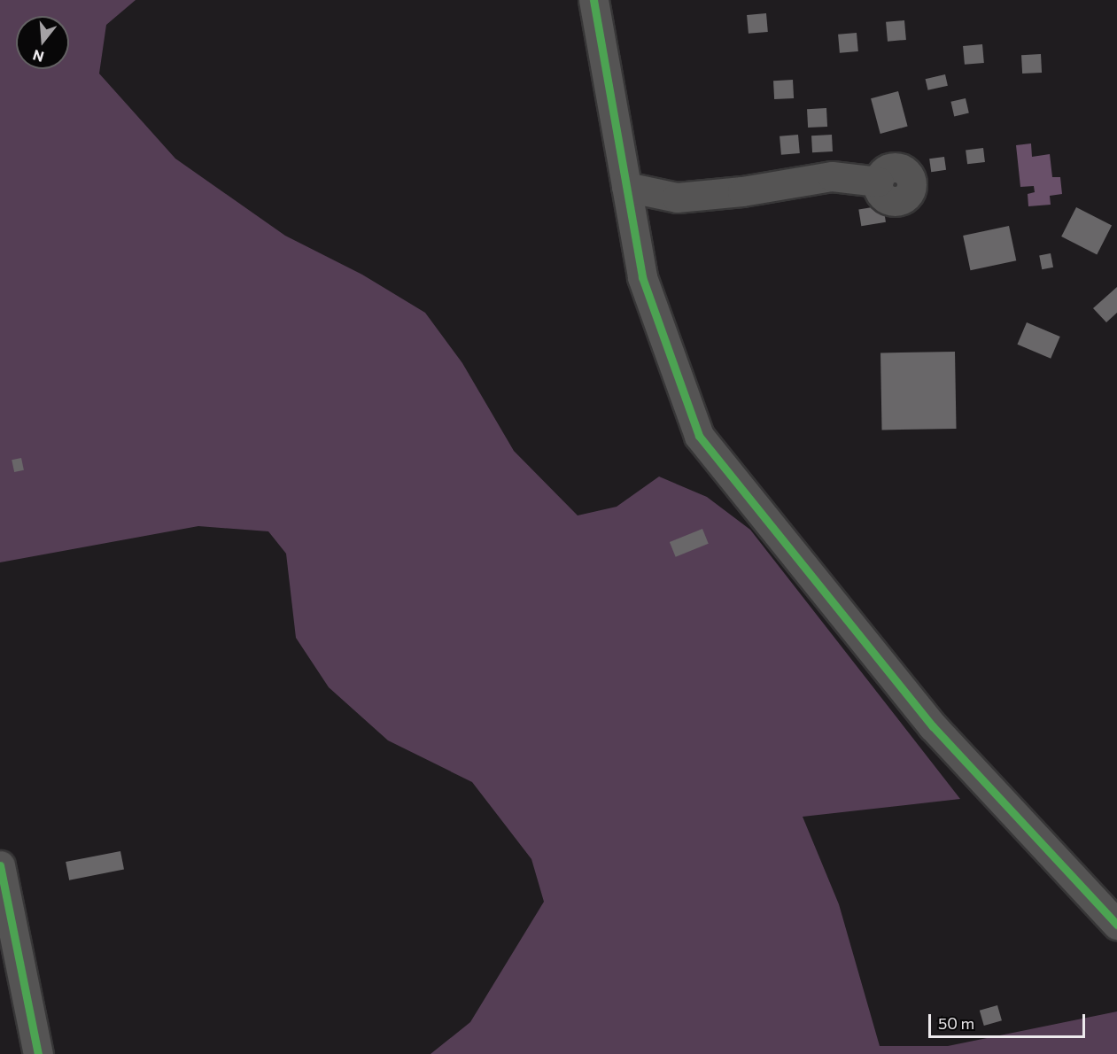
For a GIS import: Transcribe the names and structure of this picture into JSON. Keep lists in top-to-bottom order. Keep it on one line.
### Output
{"scale_bar":"50 m","north":"bottom"}
